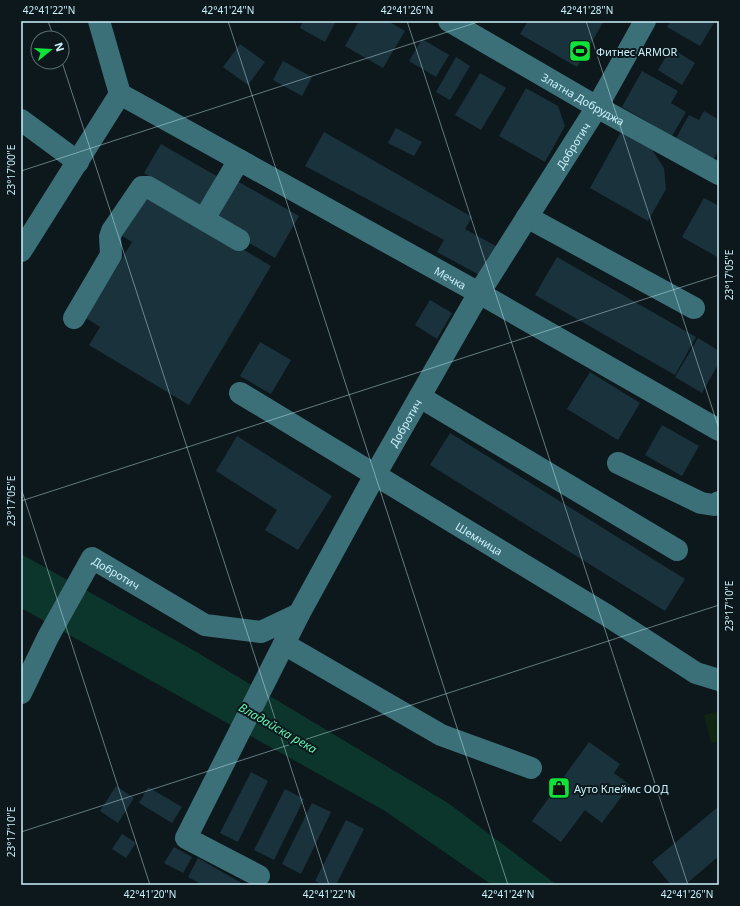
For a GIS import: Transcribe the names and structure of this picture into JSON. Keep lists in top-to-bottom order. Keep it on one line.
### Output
{"streets":{"street":["Златна Добруджа","Добротич","Мечка","Шемница"]},"crossings":[["Златна Добруджа","Добротич"],["Добротич","Мечка"],["Добротич","Шемница"]],"water":["Владайска река"],"places":{"sports":["Фитнес ARMOR"],"shop":["Ауто Клеймс ООД"]},"north":"right","coordinates":["42°41'22\"N","42°41'24\"N","42°41'26\"N","42°41'28\"N","23°17'00\"E","23°17'05\"E","23°17'10\"E","42°41'20\"N"]}
